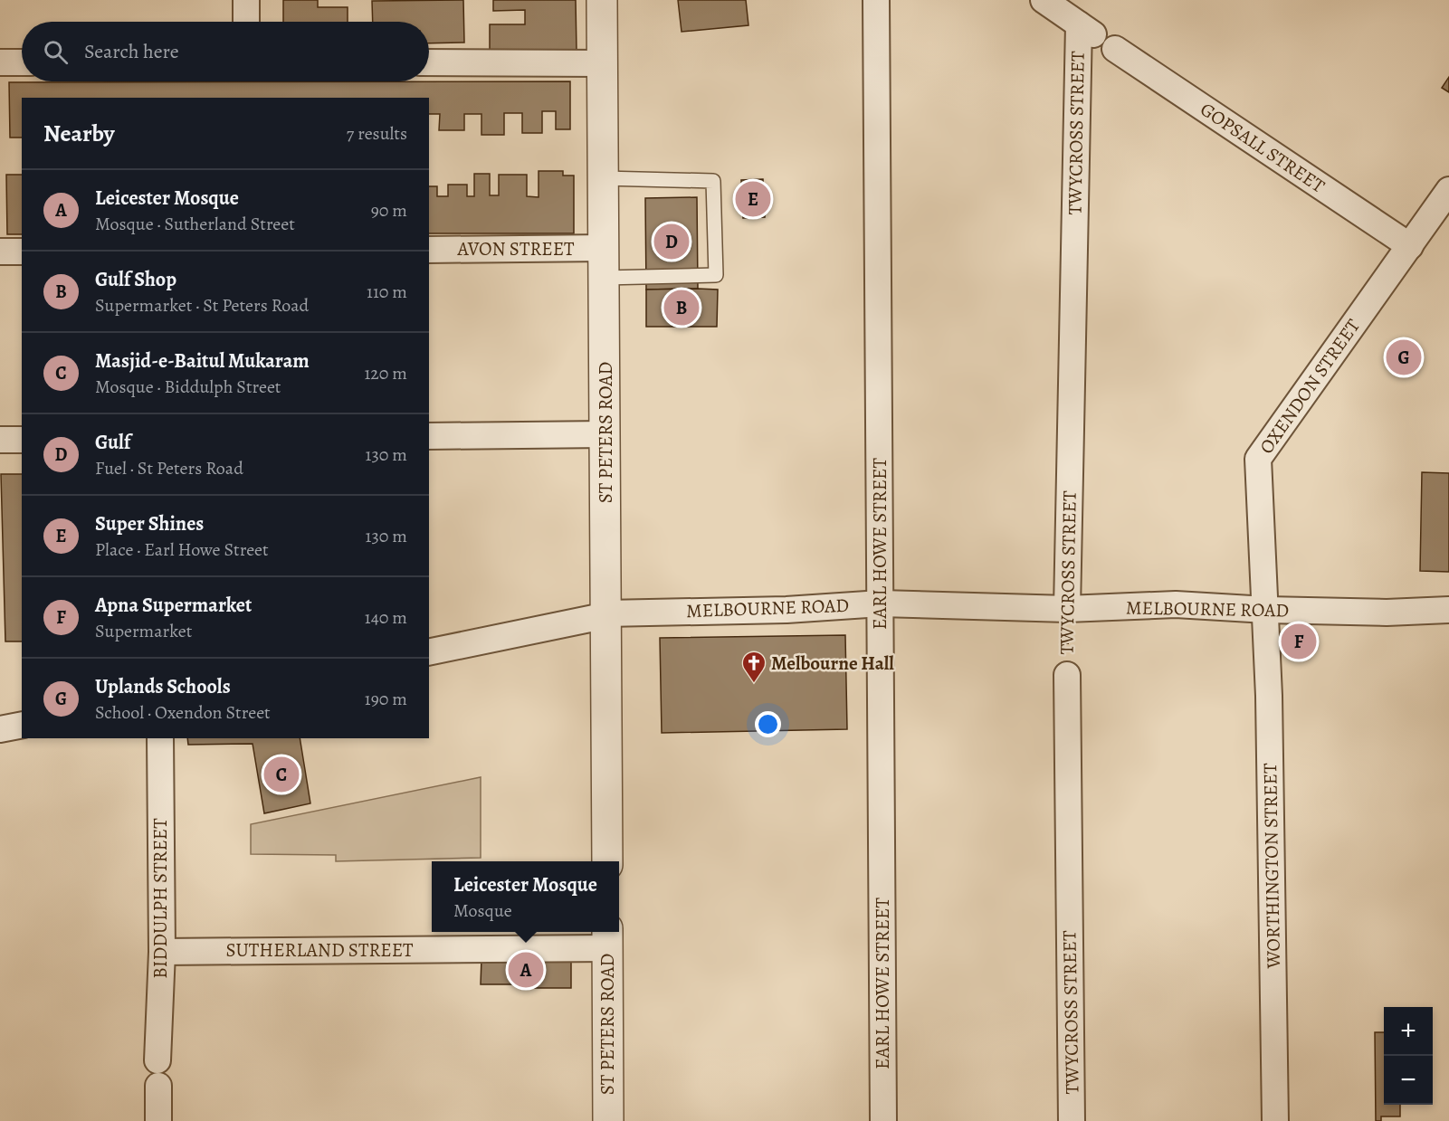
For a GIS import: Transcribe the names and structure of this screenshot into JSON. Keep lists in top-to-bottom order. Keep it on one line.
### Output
{"streets":{"street":["TWYCROSS STREET","GOPSALL STREET","AVON STREET","OXENDON STREET","ST PETERS ROAD","EARL HOWE STREET","MELBOURNE ROAD","WORTHINGTON STREET","BIDDULPH STREET","SUTHERLAND STREET"]},"crossings":[["TWYCROSS STREET","MELBOURNE ROAD"],["GOPSALL STREET","OXENDON STREET"],["AVON STREET","ST PETERS ROAD"],["OXENDON STREET","MELBOURNE ROAD"],["OXENDON STREET","WORTHINGTON STREET"],["ST PETERS ROAD","MELBOURNE ROAD"],["ST PETERS ROAD","SUTHERLAND STREET"],["EARL HOWE STREET","MELBOURNE ROAD"],["MELBOURNE ROAD","WORTHINGTON STREET"],["BIDDULPH STREET","SUTHERLAND STREET"]],"places":{"church":["Melbourne Hall"]},"page":{"search":"Search here","heading":["Nearby","7 results"],"list":[{"mark":"A","name":"Leicester Mosque","note":"Mosque · Sutherland Street","value":"90 m"},{"mark":"B","name":"Gulf Shop","note":"Supermarket · St Peters Road","value":"110 m"},{"mark":"C","name":"Masjid-e-Baitul Mukaram","note":"Mosque · Biddulph Street","value":"120 m"},{"mark":"D","name":"Gulf","note":"Fuel · St Peters Road","value":"130 m"},{"mark":"E","name":"Super Shines","note":"Place · Earl Howe Street","value":"130 m"},{"mark":"F","name":"Apna Supermarket","note":"Supermarket","value":"140 m"},{"mark":"G","name":"Uplands Schools","note":"School · Oxendon Street","value":"190 m"}],"pins":["E","D","B","G","F","C","A"],"popup":["Leicester Mosque","Mosque"],"map_buttons":["+","−"]}}
